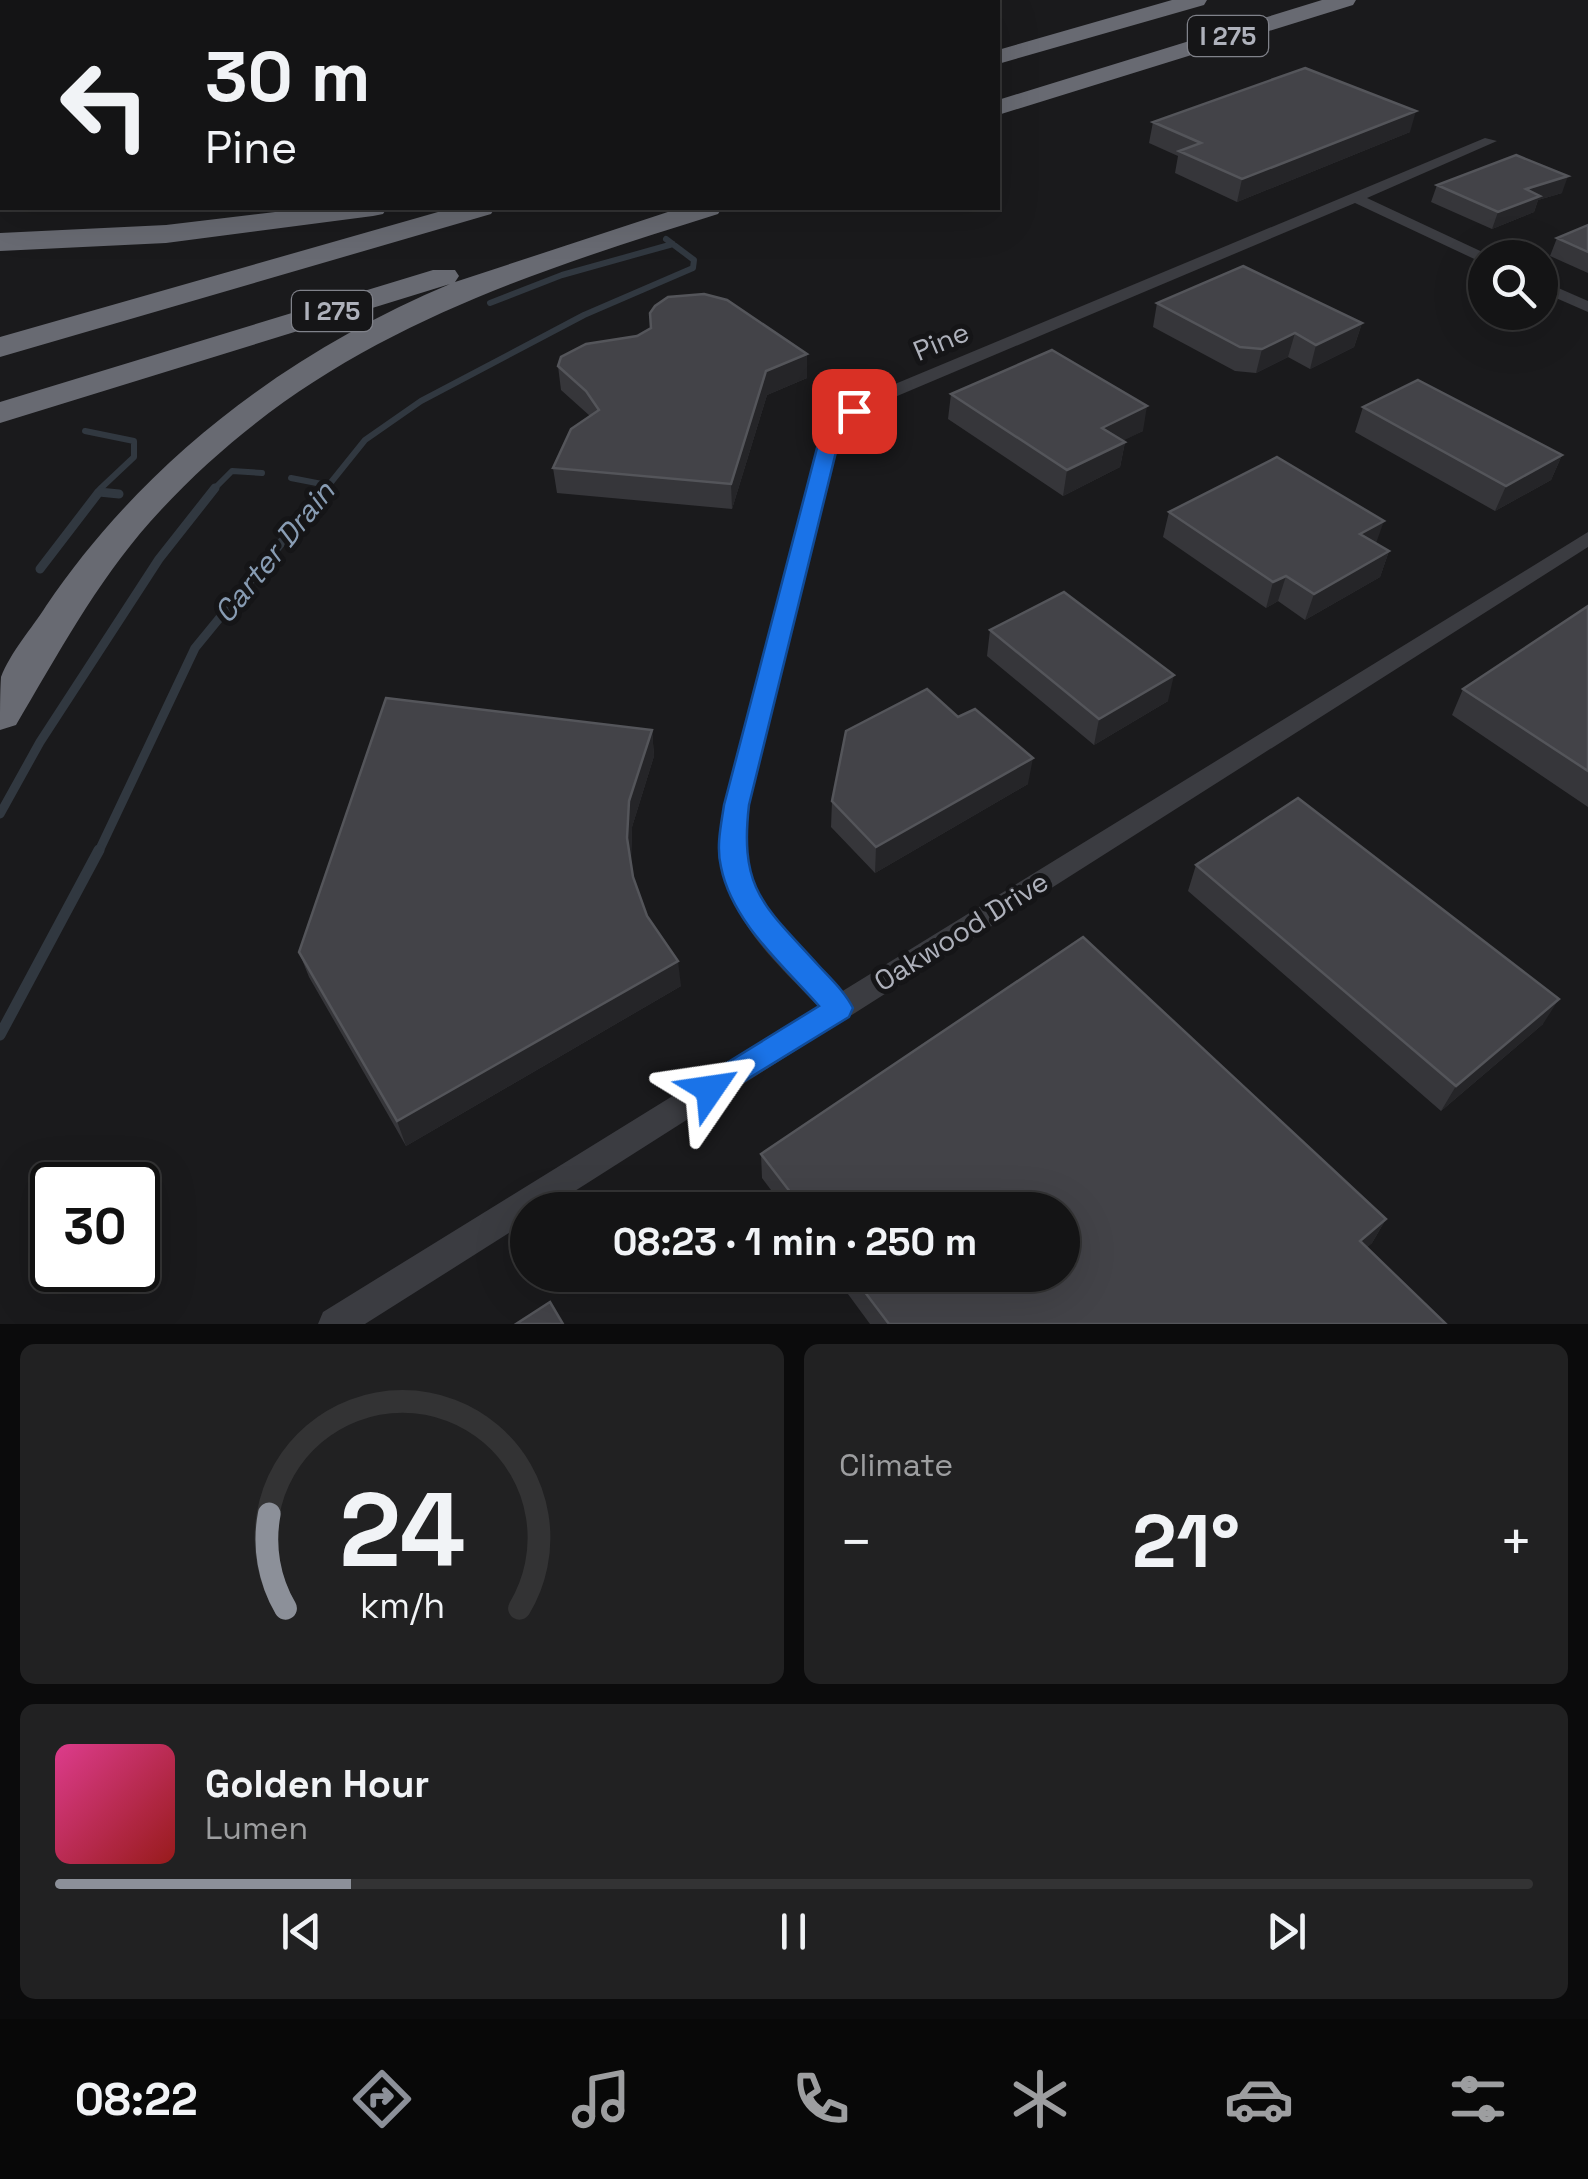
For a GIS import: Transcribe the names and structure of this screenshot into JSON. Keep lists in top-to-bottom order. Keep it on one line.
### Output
{"streets":{"highway":["I 275"],"street":["Pine","Oakwood Drive"]},"crossings":[["Pine","Oakwood Drive"]],"water":["Carter Drain"],"page":{"turn":["30 m","Pine"],"limit":"30","trip":"08:23 · 1 min · 250 m","tile":"Climate","heat":["−","21°","+"],"song":["Golden Hour","Lumen"],"tabs":"08:22","gauge":["24","km/h"]}}
